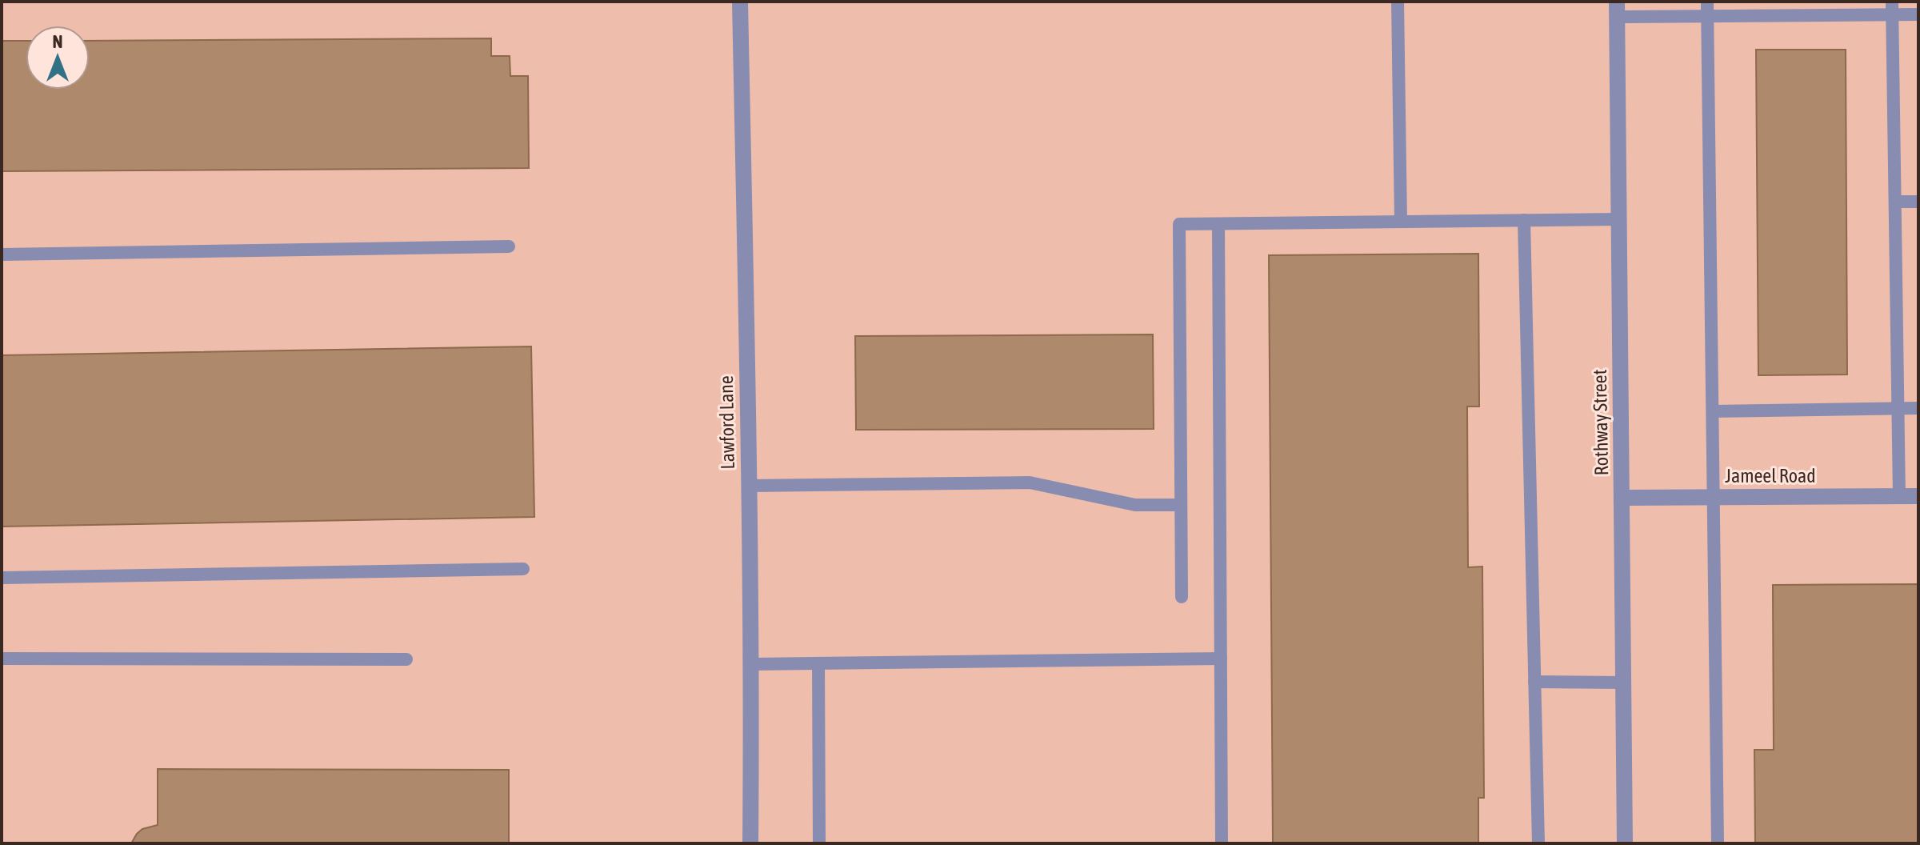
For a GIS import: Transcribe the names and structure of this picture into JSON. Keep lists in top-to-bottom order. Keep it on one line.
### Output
{"streets":{"street":["Lawford Lane","Rothway Street","Jameel Road"]},"crossings":[["Rothway Street","Jameel Road"]],"north":"top"}
